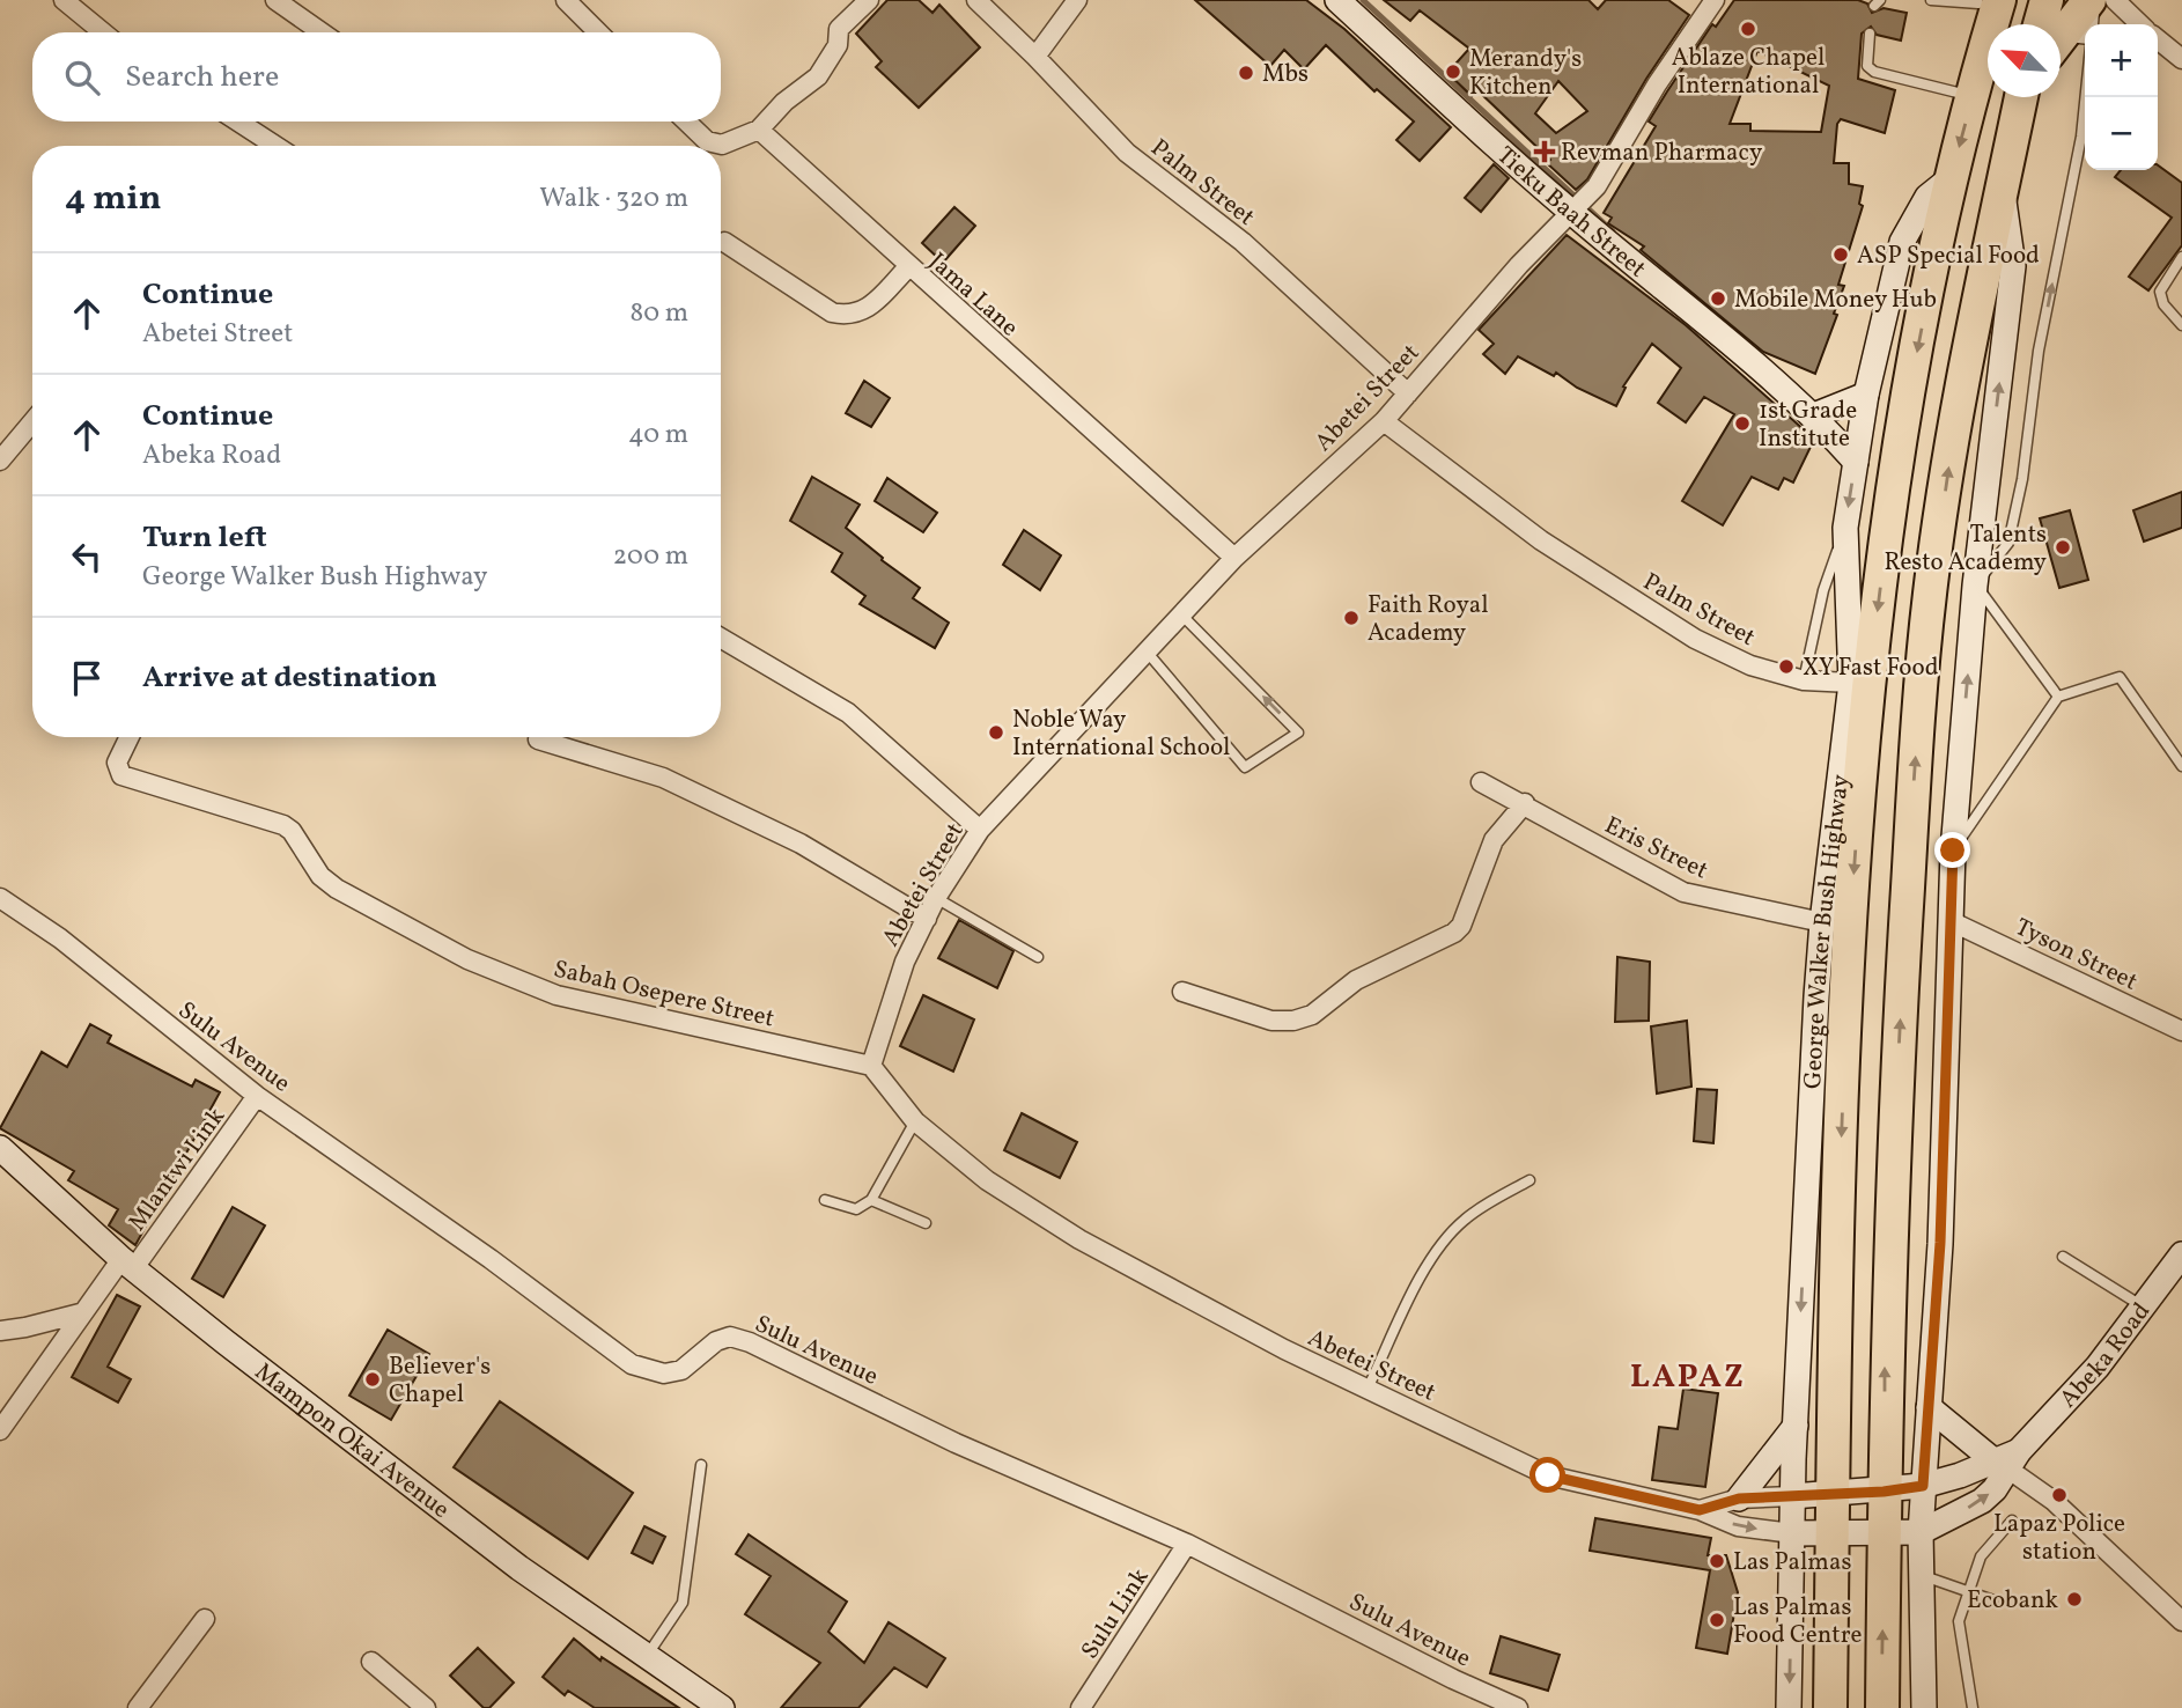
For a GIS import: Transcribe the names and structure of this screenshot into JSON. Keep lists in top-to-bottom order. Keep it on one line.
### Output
{"streets":{"highway":["George Walker Bush Highway"],"street":["Palm Street","Tieku Baah Street","Jama Lane","Abetei Street","Eris Street","Tyson Street","Sabah Osepere Street","Sulu Avenue","Mlantwi Link","Abeka Road","Mampon Okai Avenue","Sulu Link"]},"crossings":[["Palm Street","Abetei Street"],["Palm Street","George Walker Bush Highway"],["Tieku Baah Street","Abetei Street"],["Tieku Baah Street","George Walker Bush Highway"],["Jama Lane","Abetei Street"],["Abetei Street","George Walker Bush Highway"],["Abetei Street","Sabah Osepere Street"],["Abetei Street","Abeka Road"],["Eris Street","George Walker Bush Highway"],["George Walker Bush Highway","Abeka Road"],["Sulu Avenue","Mlantwi Link"],["Sulu Avenue","Sulu Link"],["Mlantwi Link","Mampon Okai Avenue"]],"districts":["LAPAZ"],"places":{"other":["Ablaze Chapel International","Merandy's Kitchen","Mbs","ASP Special Food","Mobile Money Hub","1st Grade Institute","Talents Resto Academy","Faith Royal Academy","XY Fast Food","Noble Way International School","Believer's Chapel","Lapaz Police station","Las Palmas","Ecobank","Las Palmas Food Centre"],"health":["Revman Pharmacy"]},"north":"top left","page":{"map_buttons":["+","−"],"search":"Search here","heading":["4 min","Walk · 320 m"],"list":[["Continue","Abetei Street","80 m"],["Continue","Abeka Road","40 m"],["Turn left","George Walker Bush Highway","200 m"],"Arrive at destination"]}}
